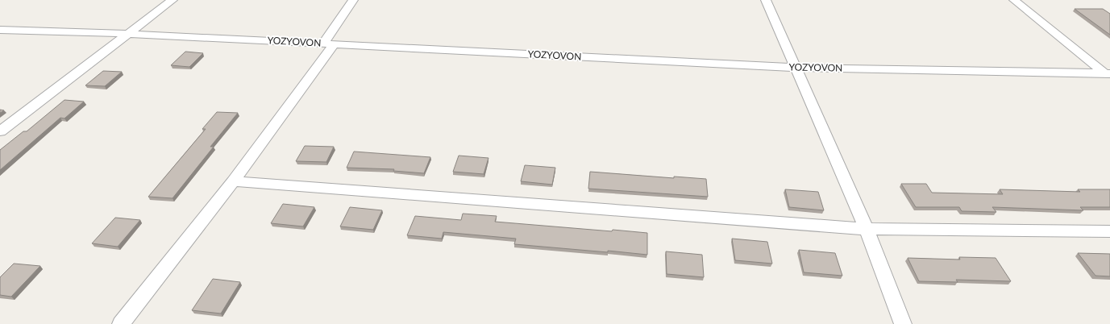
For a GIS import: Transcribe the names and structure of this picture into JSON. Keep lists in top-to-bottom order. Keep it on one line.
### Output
{"streets":{"street":["YOZYOVON"]}}
